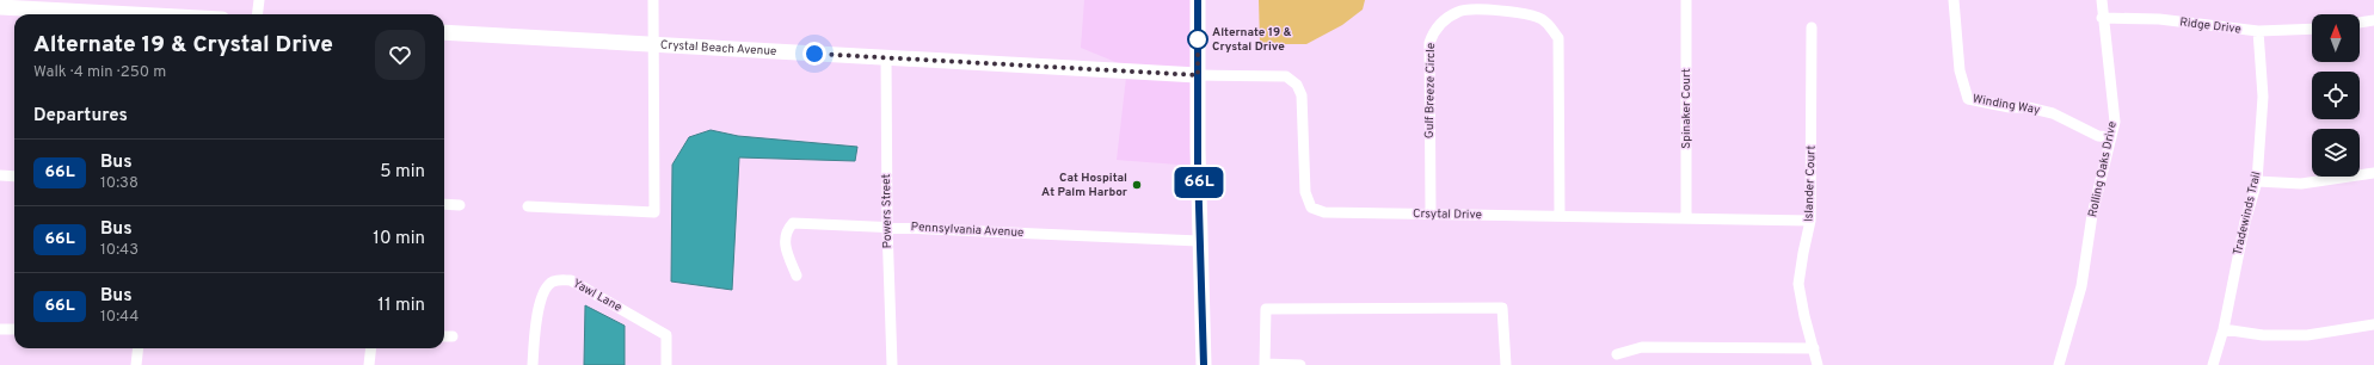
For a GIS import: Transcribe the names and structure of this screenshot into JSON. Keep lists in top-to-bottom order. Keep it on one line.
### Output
{"streets":{"street":["Ridge Drive","Crystal Beach Avenue","Gulf Breeze Circle","Winding Way","Spinaker Court","Rolling Oaks Drive","Islander Court","Powers Street","Tradewinds Trail","Crsytal Drive","Pennsylvania Avenue","Yawl Lane"]},"crossings":[["Ridge Drive","Rolling Oaks Drive"],["Ridge Drive","Tradewinds Trail"],["Crystal Beach Avenue","Powers Street"],["Crystal Beach Avenue","Crsytal Drive"],["Gulf Breeze Circle","Crsytal Drive"],["Winding Way","Rolling Oaks Drive"],["Spinaker Court","Crsytal Drive"],["Islander Court","Crsytal Drive"],["Powers Street","Pennsylvania Avenue"]],"places":["Alternate 19 & Crystal Drive","Cat Hospital At Palm Harbor"],"lines":["bus line 66L"],"north":"top","page":{"on_map":"66L","heading":[["Alternate 19 & Crystal Drive","Walk · 4 min · 250 m"],"Departures"],"list":[{"mark":"66L","name":"Bus","note":"10:38","value":"5 min"},{"mark":"66L","name":"Bus","note":"10:43","value":"10 min"},{"mark":"66L","name":"Bus","note":"10:44","value":"11 min"}]}}
